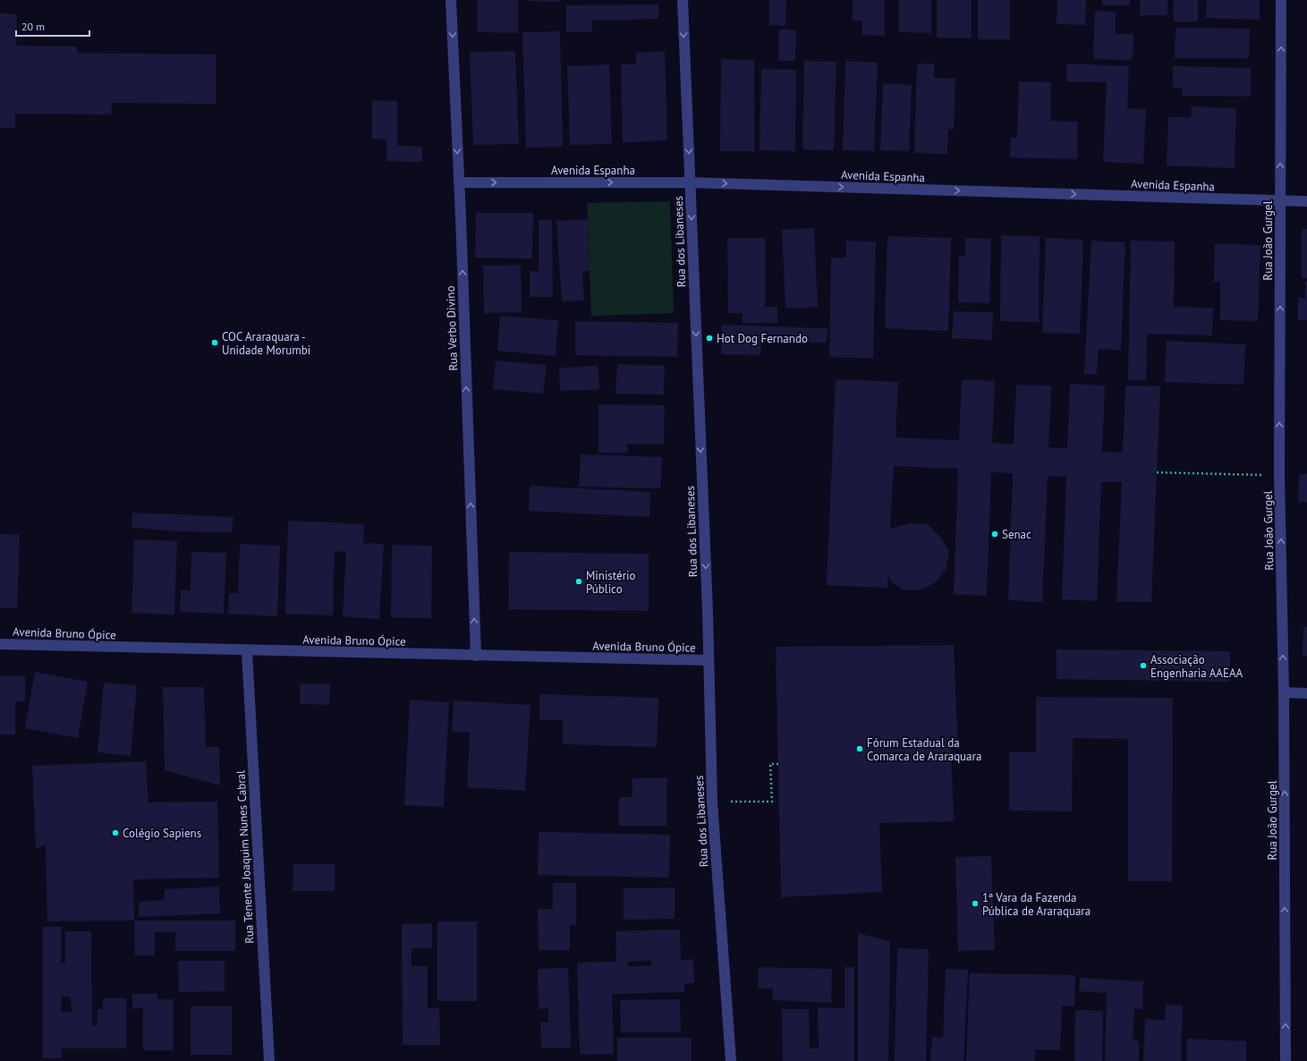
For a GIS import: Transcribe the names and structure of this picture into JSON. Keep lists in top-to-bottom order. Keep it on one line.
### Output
{"streets":{"street":["Avenida Espanha","Rua João Gurgel","Rua dos Libaneses","Rua Verbo Divino","Avenida Bruno Ópice","Rua Tenente Joaquim Nunes Cabral"]},"crossings":[["Avenida Espanha","Rua João Gurgel"],["Avenida Espanha","Rua dos Libaneses"],["Avenida Espanha","Rua Verbo Divino"],["Rua dos Libaneses","Avenida Bruno Ópice"],["Rua Verbo Divino","Avenida Bruno Ópice"],["Avenida Bruno Ópice","Rua Tenente Joaquim Nunes Cabral"]],"one_way":["Avenida Espanha","Rua João Gurgel","Rua dos Libaneses"],"places":["Hot Dog Fernando","COC Araraquara - Unidade Morumbi","Senac","Ministério Público","Associação Engenharia AAEAA","Fórum Estadual da Comarca de Araraquara","Colégio Sapiens","1ª Vara da Fazenda Pública de Araraquara"],"scale_bar":"20 m"}
